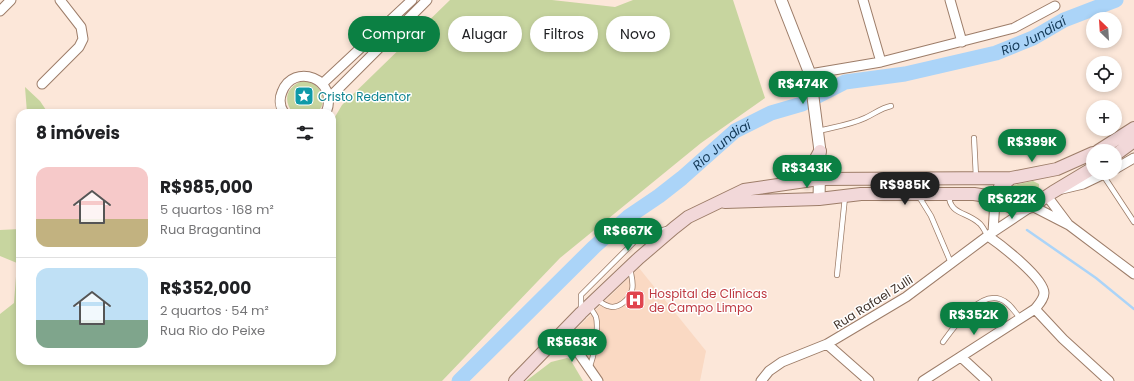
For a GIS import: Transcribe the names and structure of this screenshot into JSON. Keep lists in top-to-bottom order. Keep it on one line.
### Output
{"streets":{"street":["Rua Rafael Zulli"]},"water":["Rio Jundiaí"],"places":{"place":["Cristo Redentor"],"hospital":["Hospital de Clínicas de Campo Limpo"]},"north":"top left","page":{"map_buttons":["+","−"],"chip":["Comprar","Alugar","Filtros","Novo"],"price":["R$474K","R$399K","R$343K","R$985K","R$622K","R$667K","R$352K","R$563K"],"heading":"8 imóveis","list":[{"name":"R$985,000","note":"5 quartos · 168 m² · Rua Bragantina"},{"name":"R$352,000","note":"2 quartos · 54 m² · Rua Rio do Peixe"}]}}
